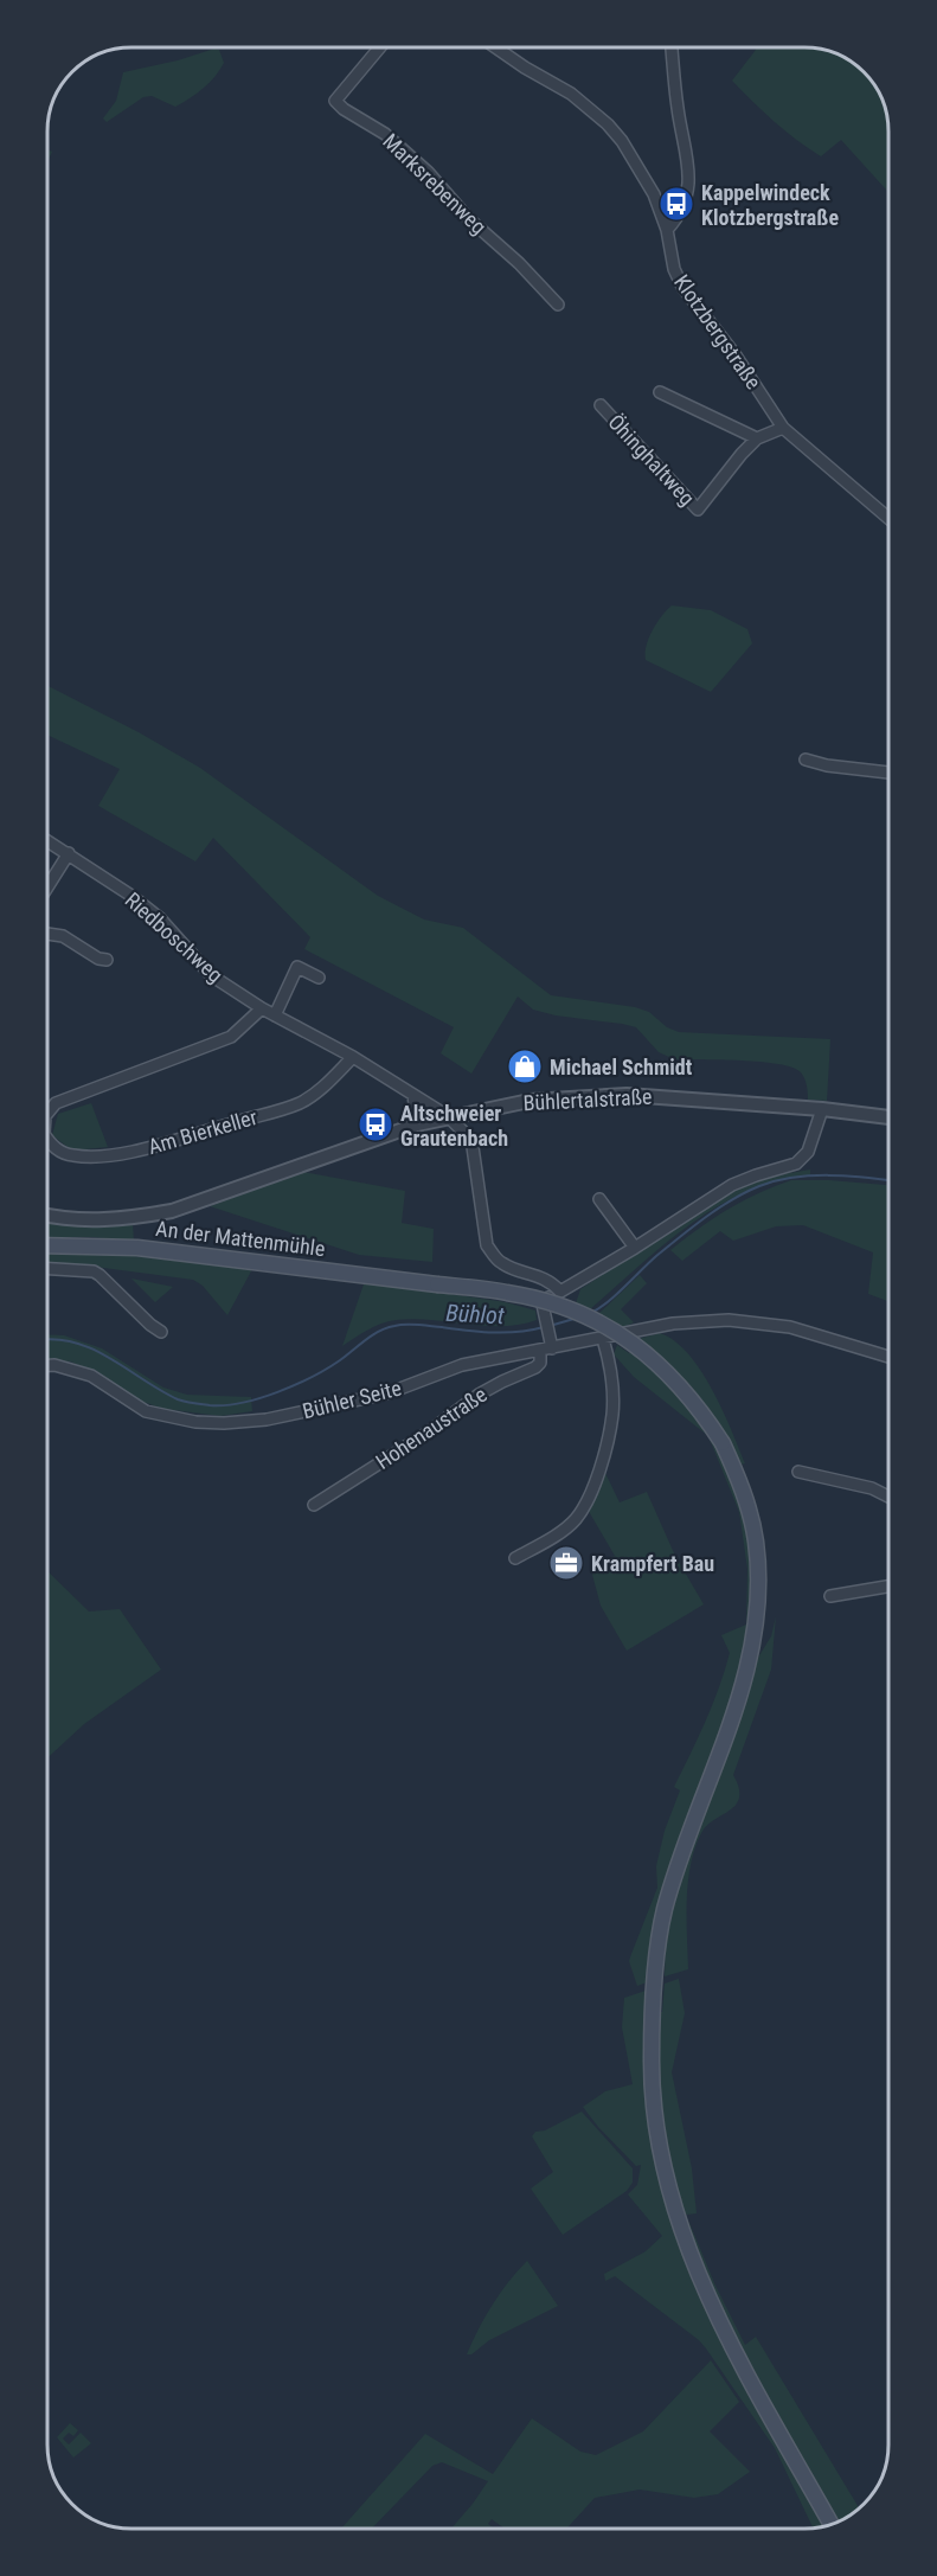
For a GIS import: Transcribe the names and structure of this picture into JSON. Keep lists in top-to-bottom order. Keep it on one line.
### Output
{"streets":{"main road":["An der Mattenmühle"],"street":["Marksrebenweg","Klotzbergstraße","Öhinghaltweg","Riedboschweg","Bühlertalstraße","Am Bierkeller","Bühler Seite","Hohenaustraße"]},"crossings":[["Klotzbergstraße","Öhinghaltweg"],["Riedboschweg","Bühlertalstraße"],["Riedboschweg","Am Bierkeller"],["Bühler Seite","Hohenaustraße"]],"water":["Bühlot"],"places":{"bus stop":["Kappelwindeck Klotzbergstraße","Altschweier Grautenbach"],"shop":["Michael Schmidt"],"office":["Krampfert Bau"]}}
